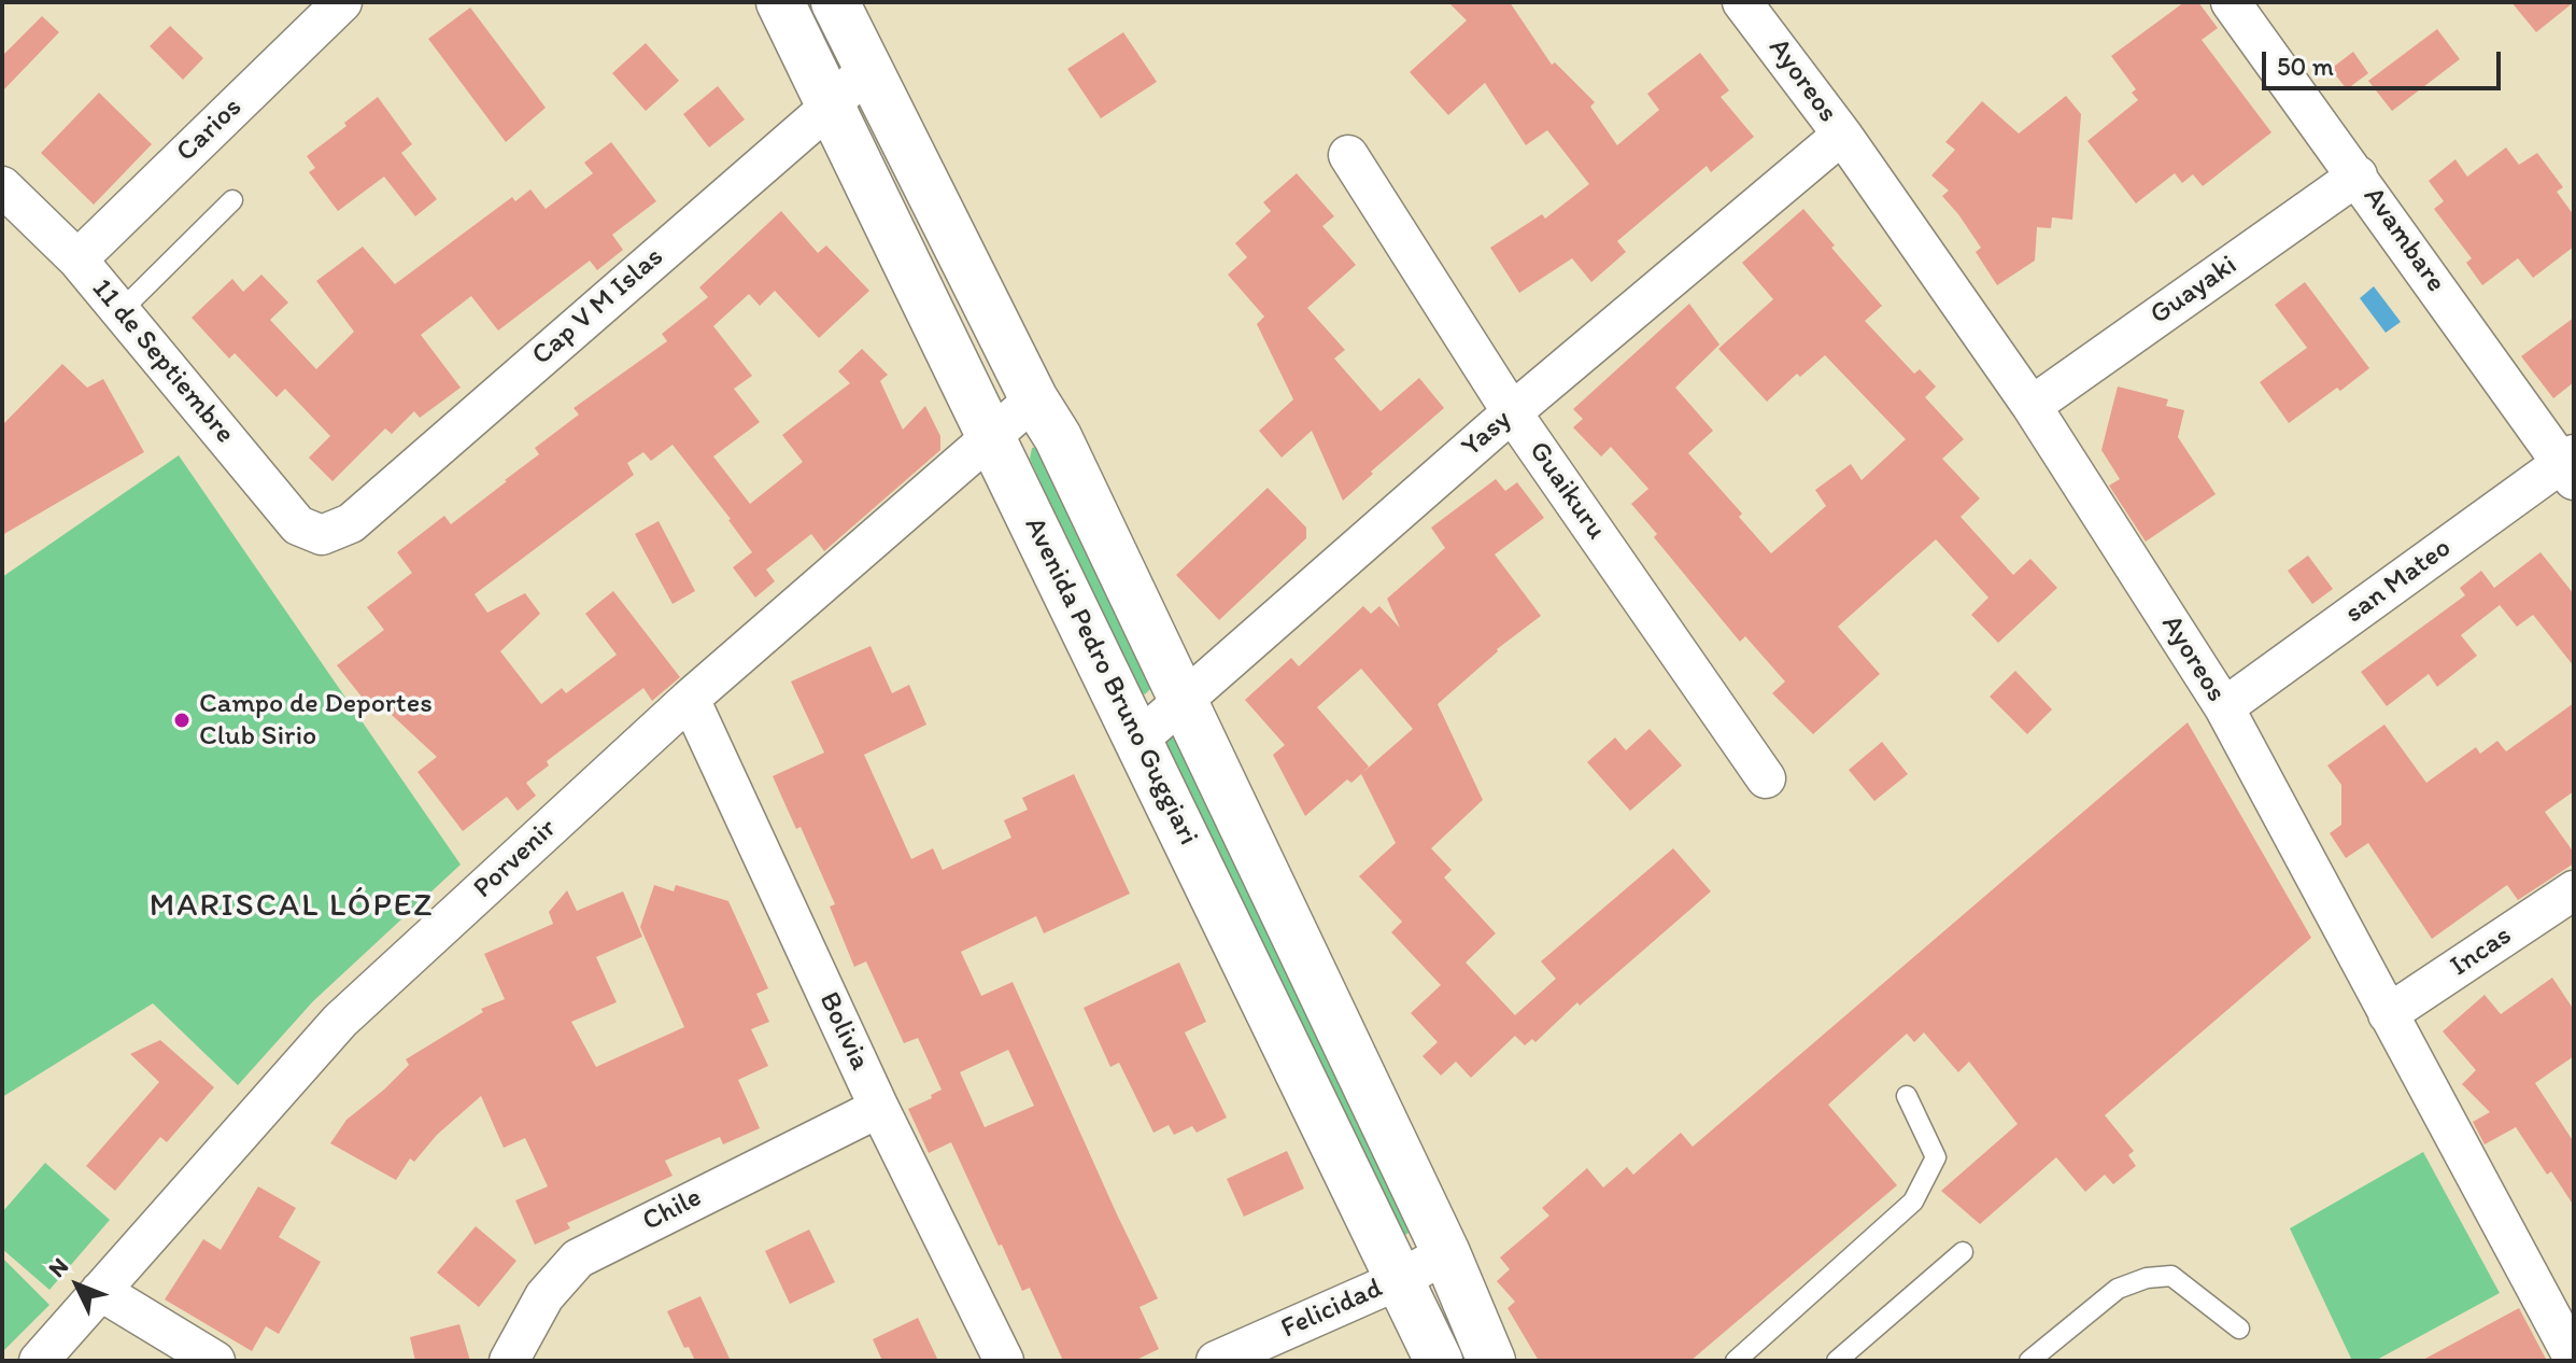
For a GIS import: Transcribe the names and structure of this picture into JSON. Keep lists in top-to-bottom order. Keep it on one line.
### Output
{"streets":{"main road":["Avenida Pedro Bruno Guggiari"],"street":["Ayoreos","Carios","Avambare","Guayaki","Cap V M Islas","11 de Septiembre","Yasy","Guaikuru","san Mateo","Porvenir","Incas","Bolivia","Chile","Felicidad"]},"crossings":[["Ayoreos","Guayaki"],["Ayoreos","Yasy"],["Ayoreos","san Mateo"],["Ayoreos","Incas"],["Carios","11 de Septiembre"],["Avambare","Guayaki"],["Avambare","san Mateo"],["Cap V M Islas","11 de Septiembre"],["Cap V M Islas","Avenida Pedro Bruno Guggiari"],["Yasy","Guaikuru"],["Yasy","Avenida Pedro Bruno Guggiari"],["Avenida Pedro Bruno Guggiari","Porvenir"],["Avenida Pedro Bruno Guggiari","Felicidad"],["Porvenir","Bolivia"],["Bolivia","Chile"]],"districts":["MARISCAL LÓPEZ"],"places":["Campo de Deportes Club Sirio"],"scale_bar":"50 m","north":"top left"}
